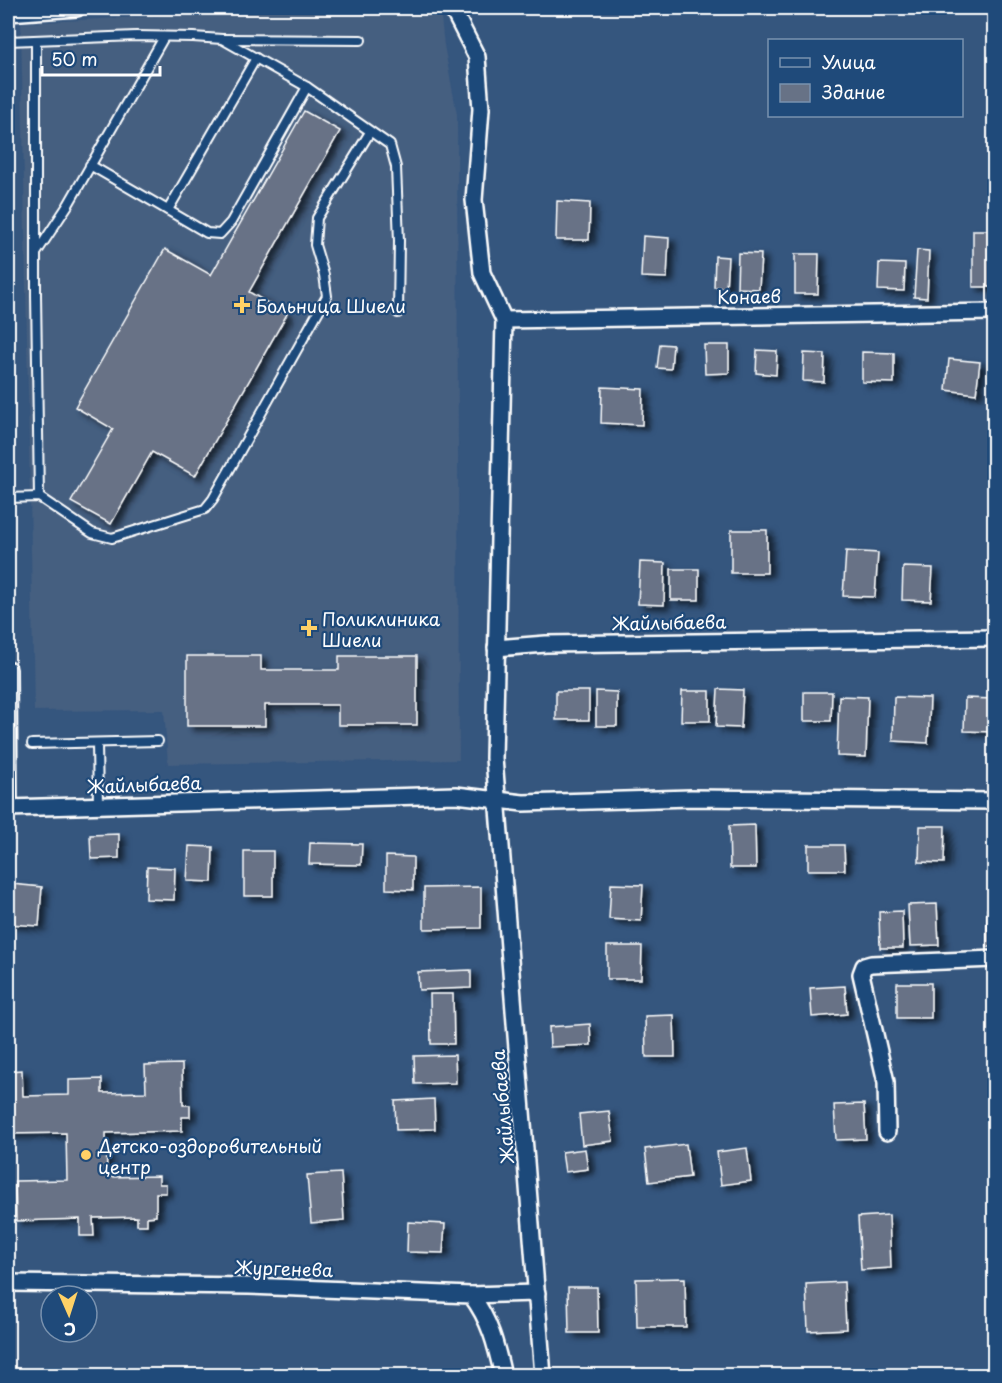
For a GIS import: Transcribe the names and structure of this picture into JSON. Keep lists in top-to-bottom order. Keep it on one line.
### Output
{"streets":{"street":["Конаев","Жайлыбаева","Жургенева"]},"crossings":[["Жайлыбаева","Жургенева"]],"places":{"health":["Больница Шиели","Поликлиника Шиели"],"other":["Детско-оздоровительный центр"]},"legend":["Улица","Здание"],"scale_bar":"50 m","north":"bottom"}
